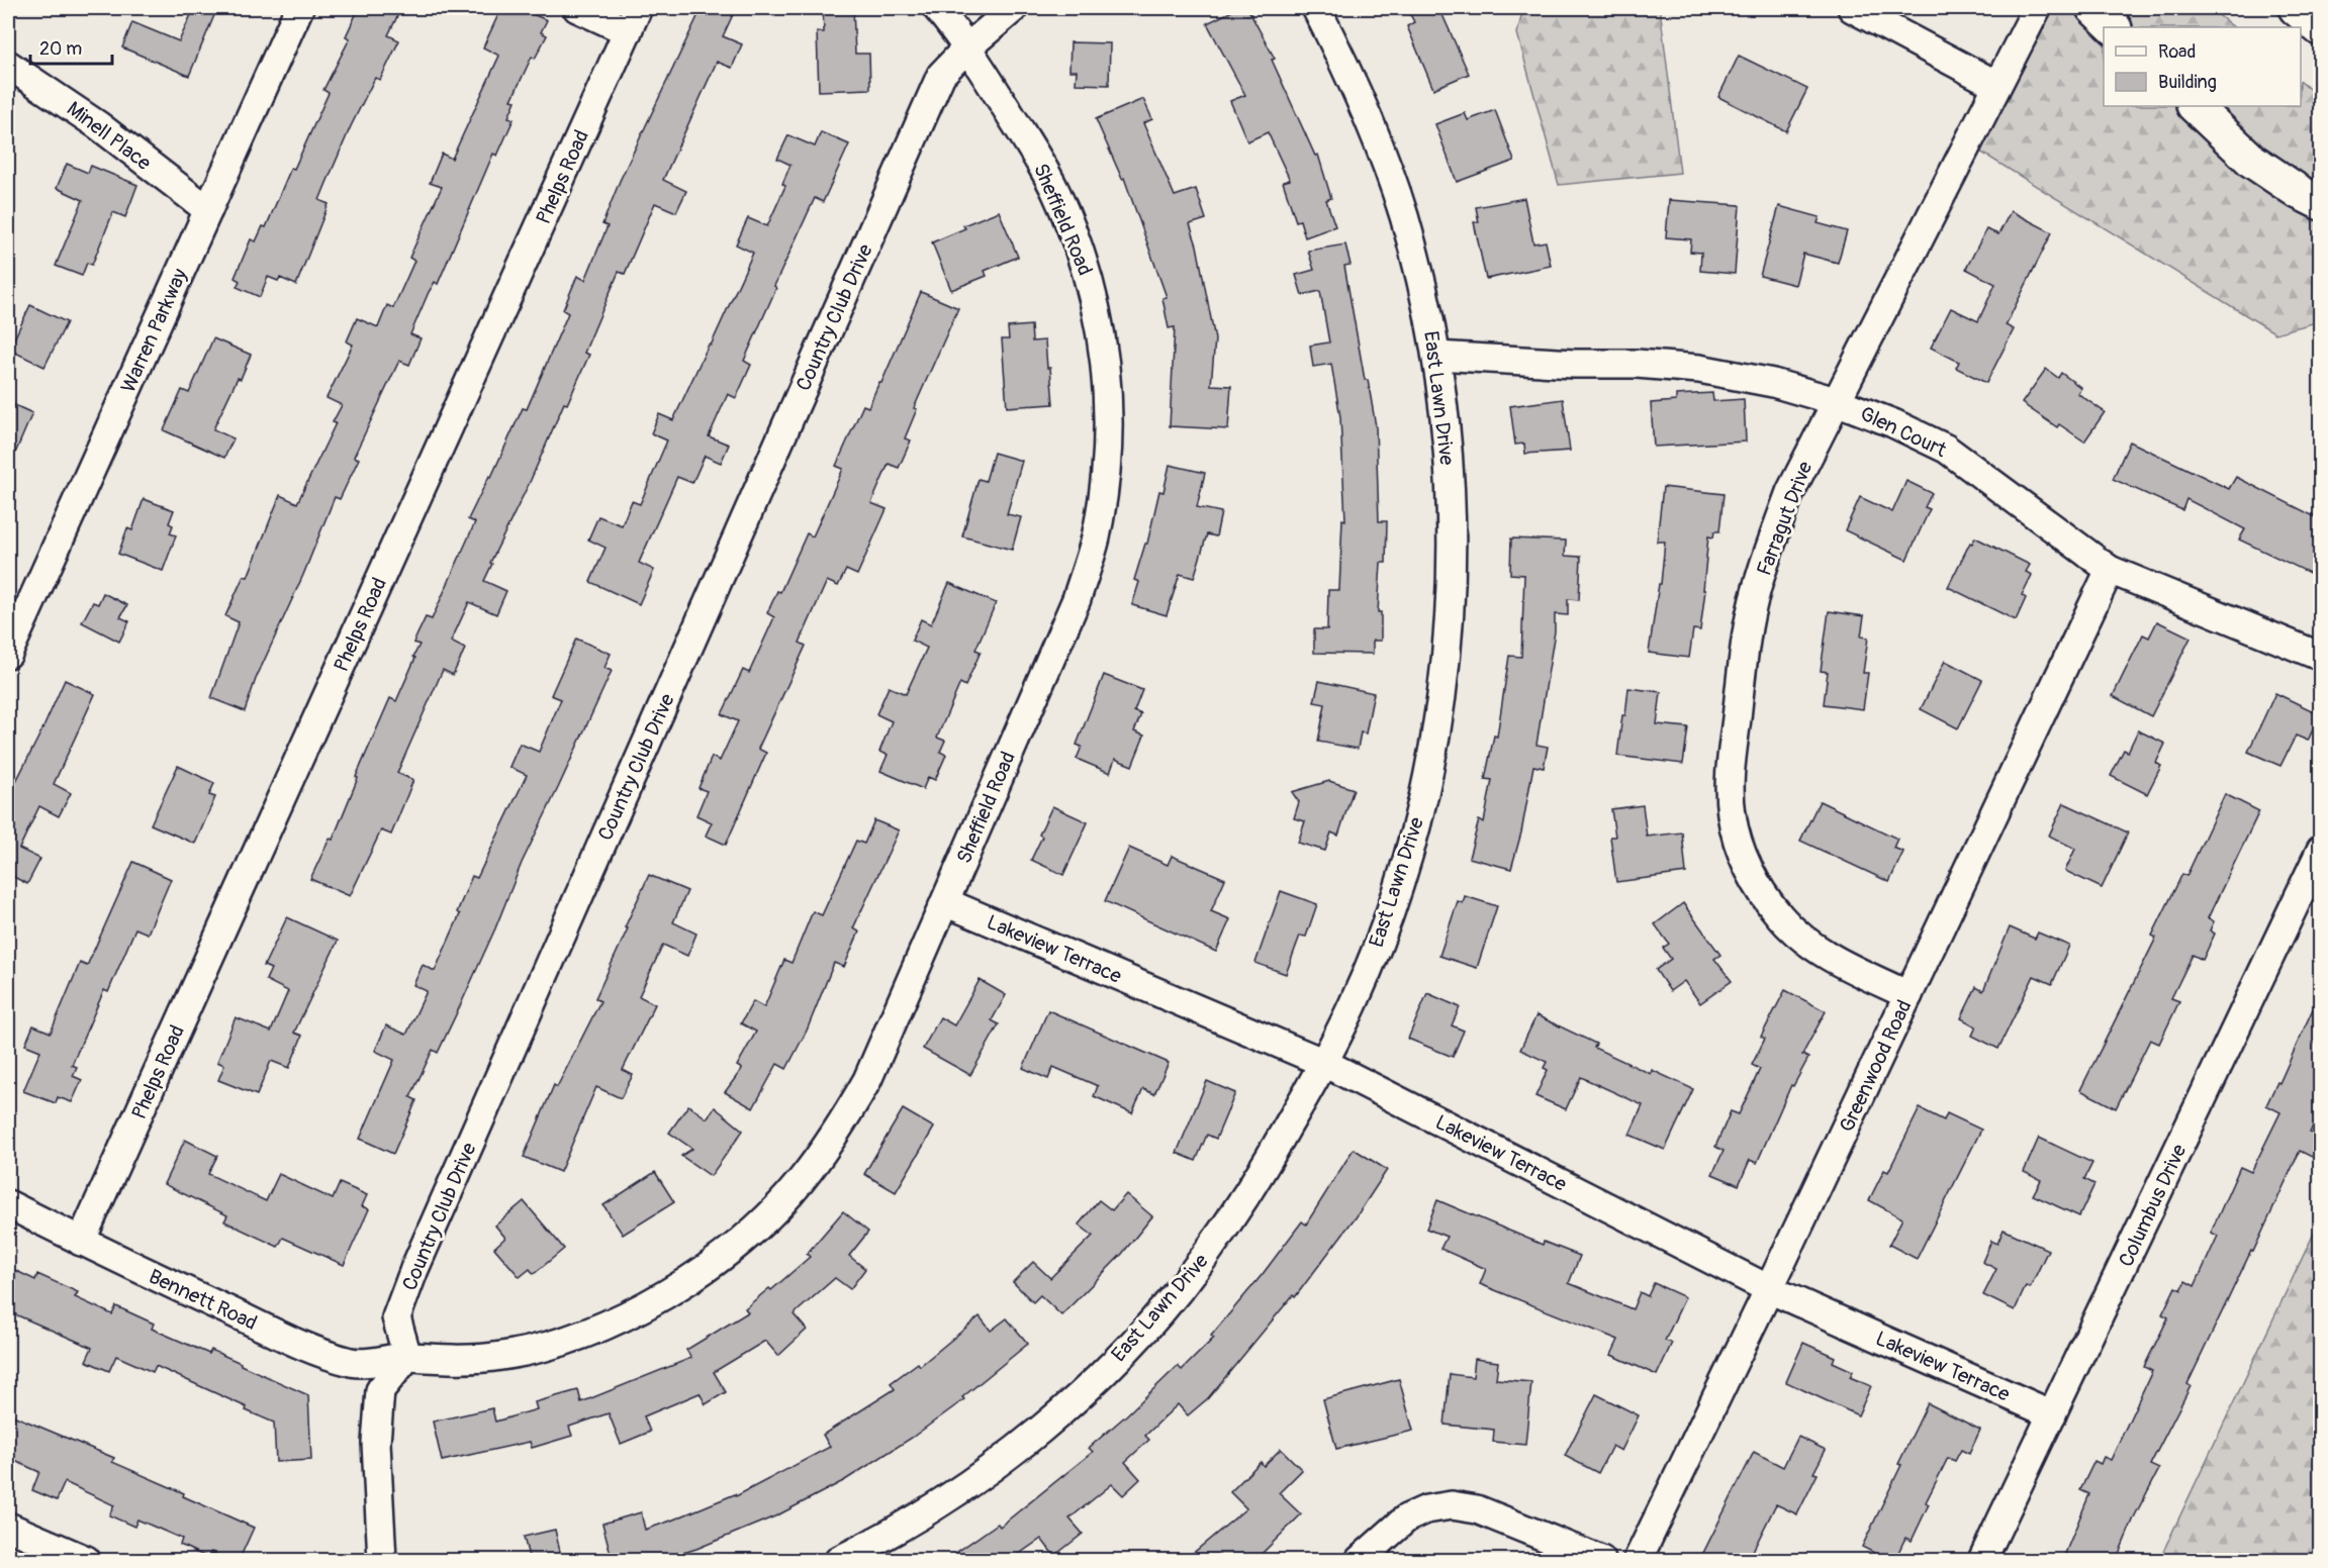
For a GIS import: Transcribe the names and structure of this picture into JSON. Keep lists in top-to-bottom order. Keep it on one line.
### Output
{"streets":{"street":["Minell Place","Phelps Road","Sheffield Road","Country Club Drive","Warren Parkway","East Lawn Drive","Glen Court","Farragut Drive","Lakeview Terrace","Greenwood Road","Columbus Drive","Bennett Road"]},"crossings":[["Minell Place","Warren Parkway"],["Phelps Road","Bennett Road"],["Sheffield Road","Country Club Drive"],["Sheffield Road","Lakeview Terrace"],["Sheffield Road","Bennett Road"],["Country Club Drive","Bennett Road"],["East Lawn Drive","Glen Court"],["East Lawn Drive","Lakeview Terrace"],["Glen Court","Farragut Drive"],["Glen Court","Greenwood Road"],["Farragut Drive","Greenwood Road"],["Lakeview Terrace","Greenwood Road"],["Lakeview Terrace","Columbus Drive"]],"legend":["Road","Building"],"scale_bar":"20 m"}
